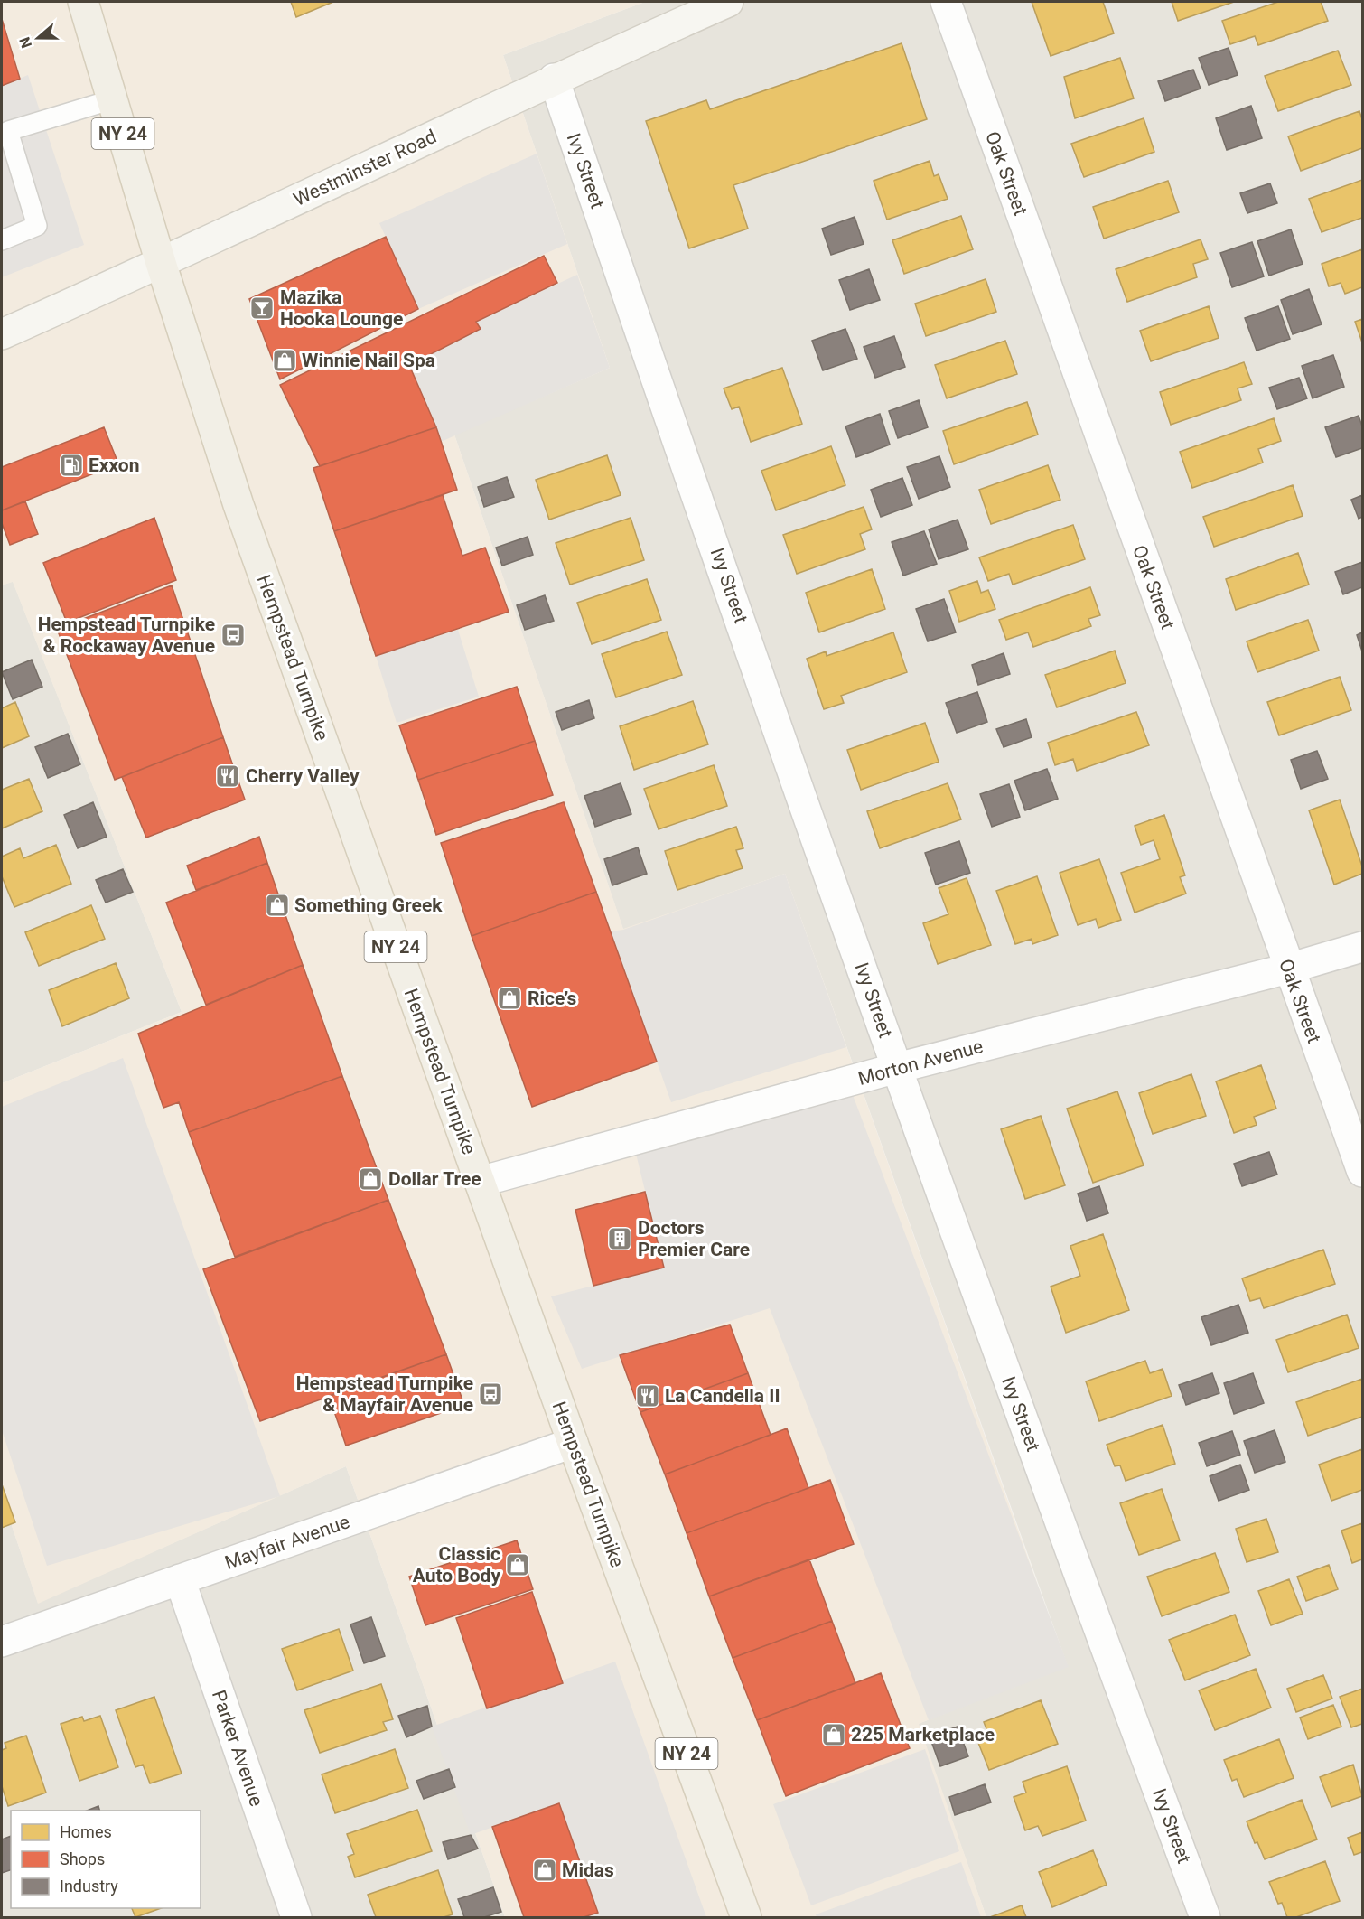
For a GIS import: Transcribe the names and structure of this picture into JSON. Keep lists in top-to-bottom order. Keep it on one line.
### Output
{"streets":{"main road":["NY 24","Westminster Road","Hempstead Turnpike"],"street":["Ivy Street","Oak Street","Morton Avenue","Mayfair Avenue","Parker Avenue"]},"crossings":[["Westminster Road","Ivy Street"],["Westminster Road","Hempstead Turnpike"],["Ivy Street","Morton Avenue"],["Oak Street","Morton Avenue"],["Hempstead Turnpike","Morton Avenue"],["Hempstead Turnpike","Mayfair Avenue"],["Mayfair Avenue","Parker Avenue"]],"places":{"bar":["Mazika Hooka Lounge"],"shop":["Winnie Nail Spa","Something Greek","Rice’s","Dollar Tree","Classic Auto Body","225 Marketplace","Midas"],"fuel station":["Exxon"],"bus stop":["Hempstead Turnpike & Rockaway Avenue","Hempstead Turnpike & Mayfair Avenue"],"restaurant":["Cherry Valley","La Candella II"],"building":["Doctors Premier Care"]},"legend":["Homes","Shops","Industry"],"north":"left"}
